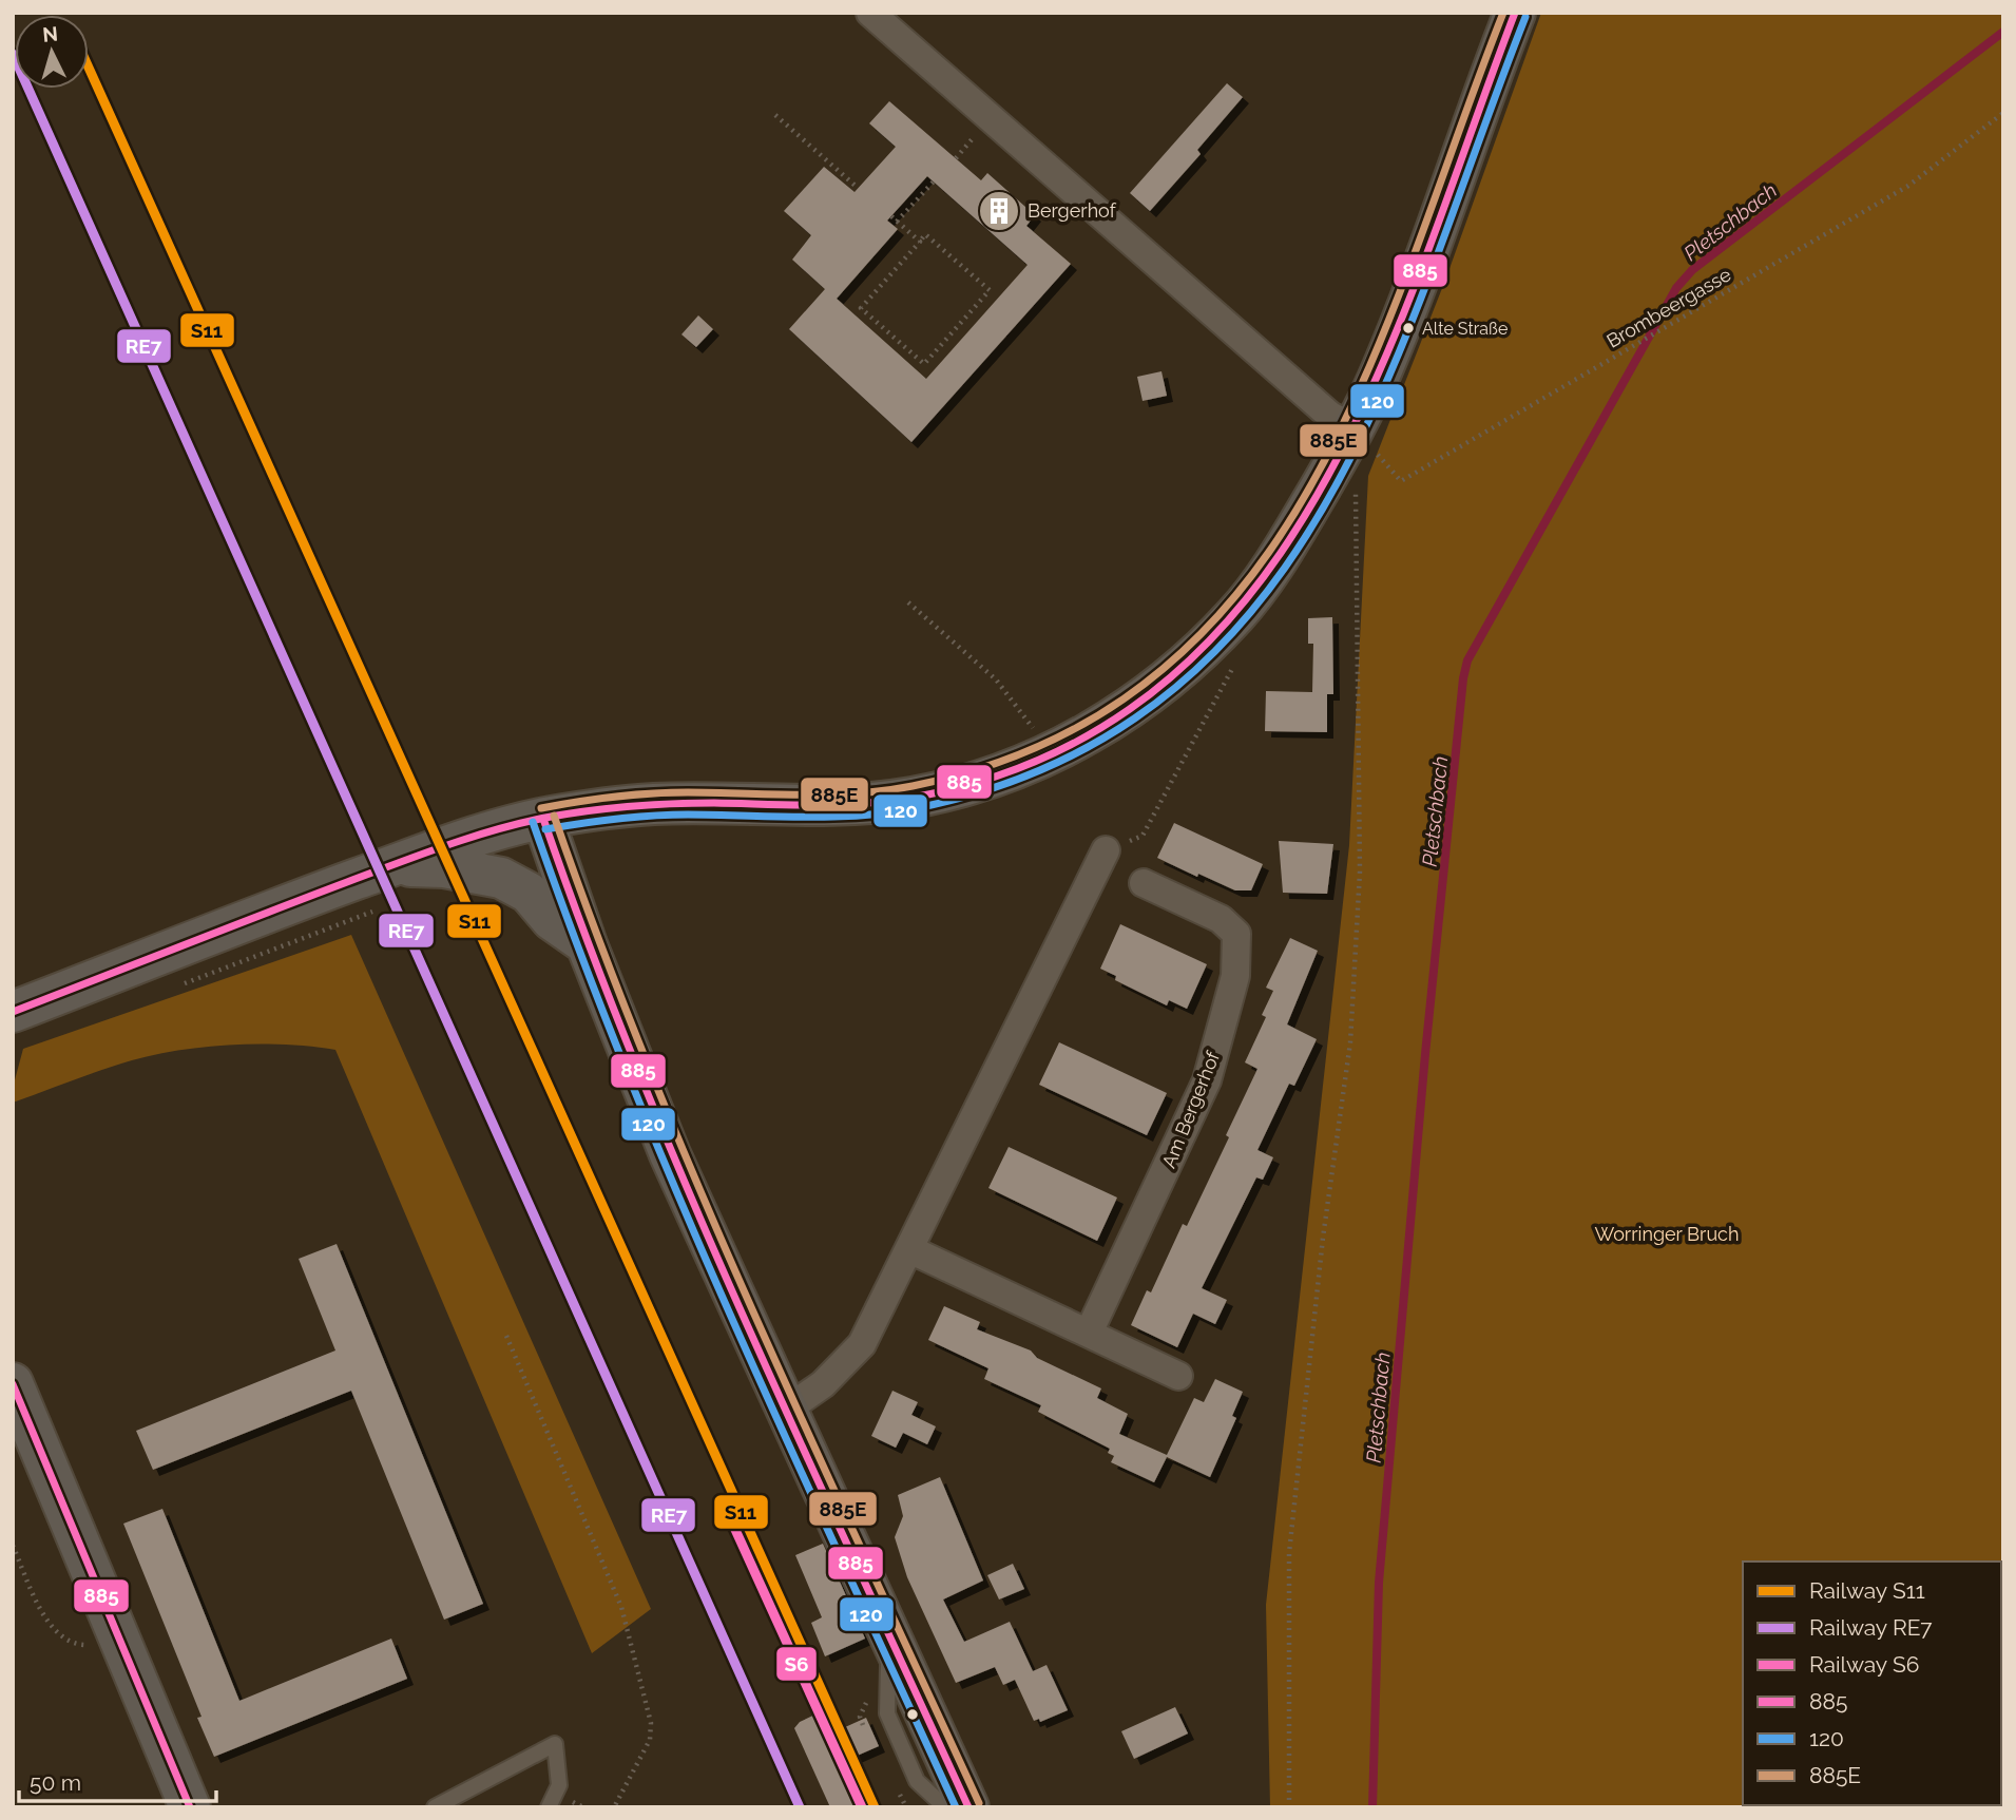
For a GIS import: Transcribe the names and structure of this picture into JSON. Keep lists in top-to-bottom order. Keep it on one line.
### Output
{"streets":{"street":["Am Bergerhof"],"path":["Brombeergasse"]},"water":["Pletschbach"],"parks":["Worringer Bruch"],"places":{"building":["Bergerhof"],"other":["Alte Straße"]},"lines":["transit line 885","transit line 885E","transit line 120","rail line RE7","rail line S11","rail line S6"],"legend":["Railway S11","Railway RE7","Railway S6","885","120","885E"],"scale_bar":"50 m","north":"top"}
